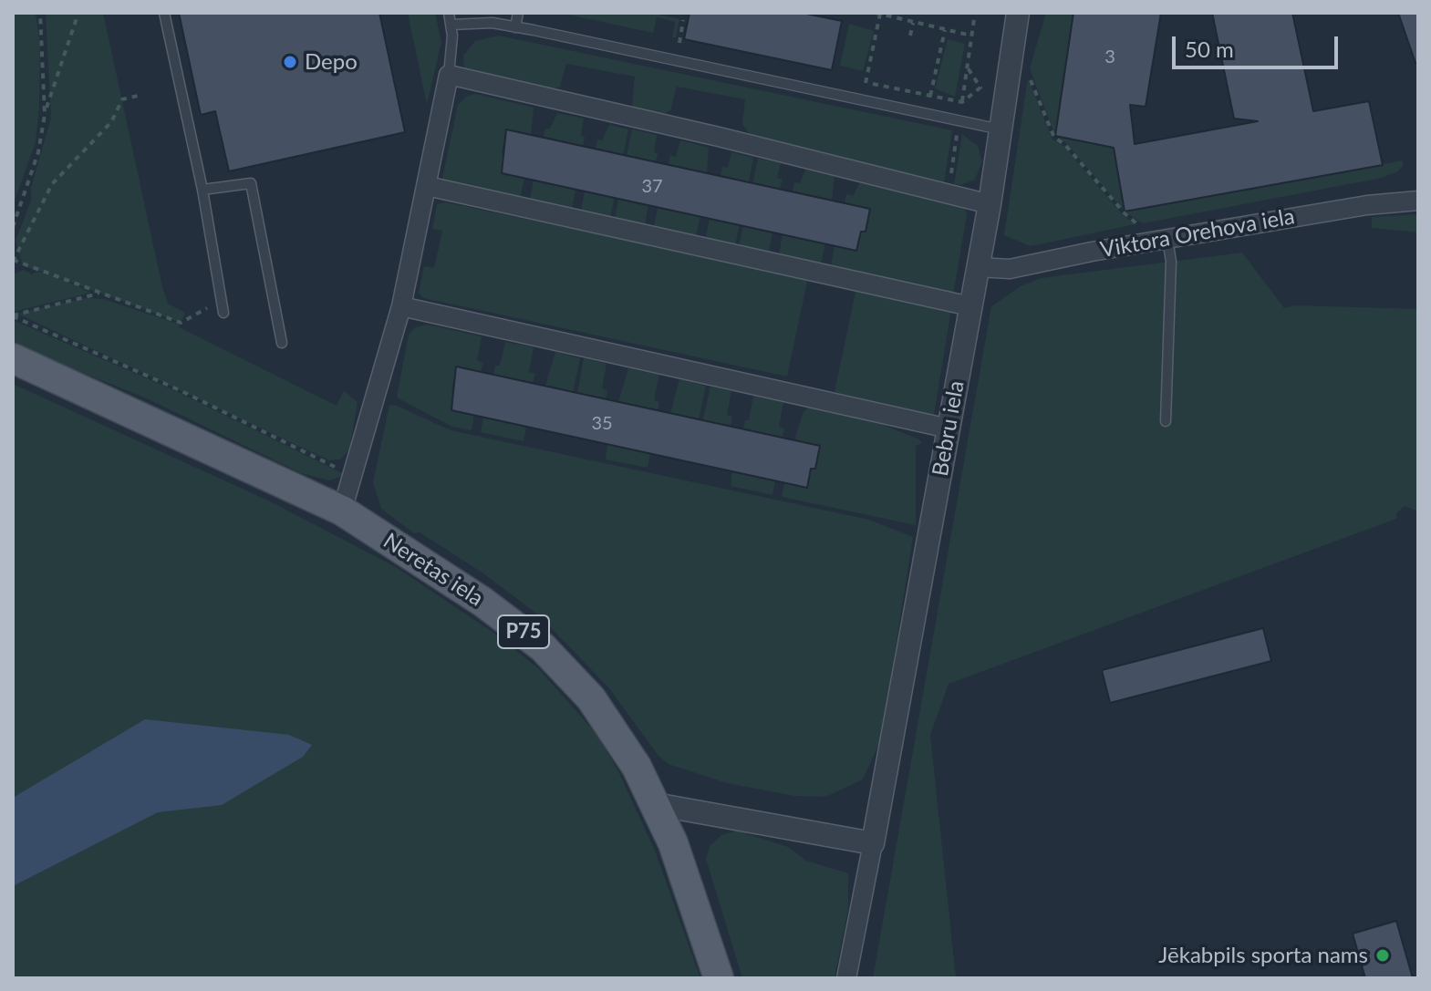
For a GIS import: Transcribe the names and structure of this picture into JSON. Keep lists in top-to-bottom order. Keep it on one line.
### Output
{"streets":{"main road":["Neretas iela","P75"],"street":["Viktora Orehova iela","Bebru iela"]},"crossings":[["Viktora Orehova iela","Bebru iela"]],"places":["Depo","Jēkabpils sporta nams"],"house_numbers":["3","37","35"],"scale_bar":"50 m"}
